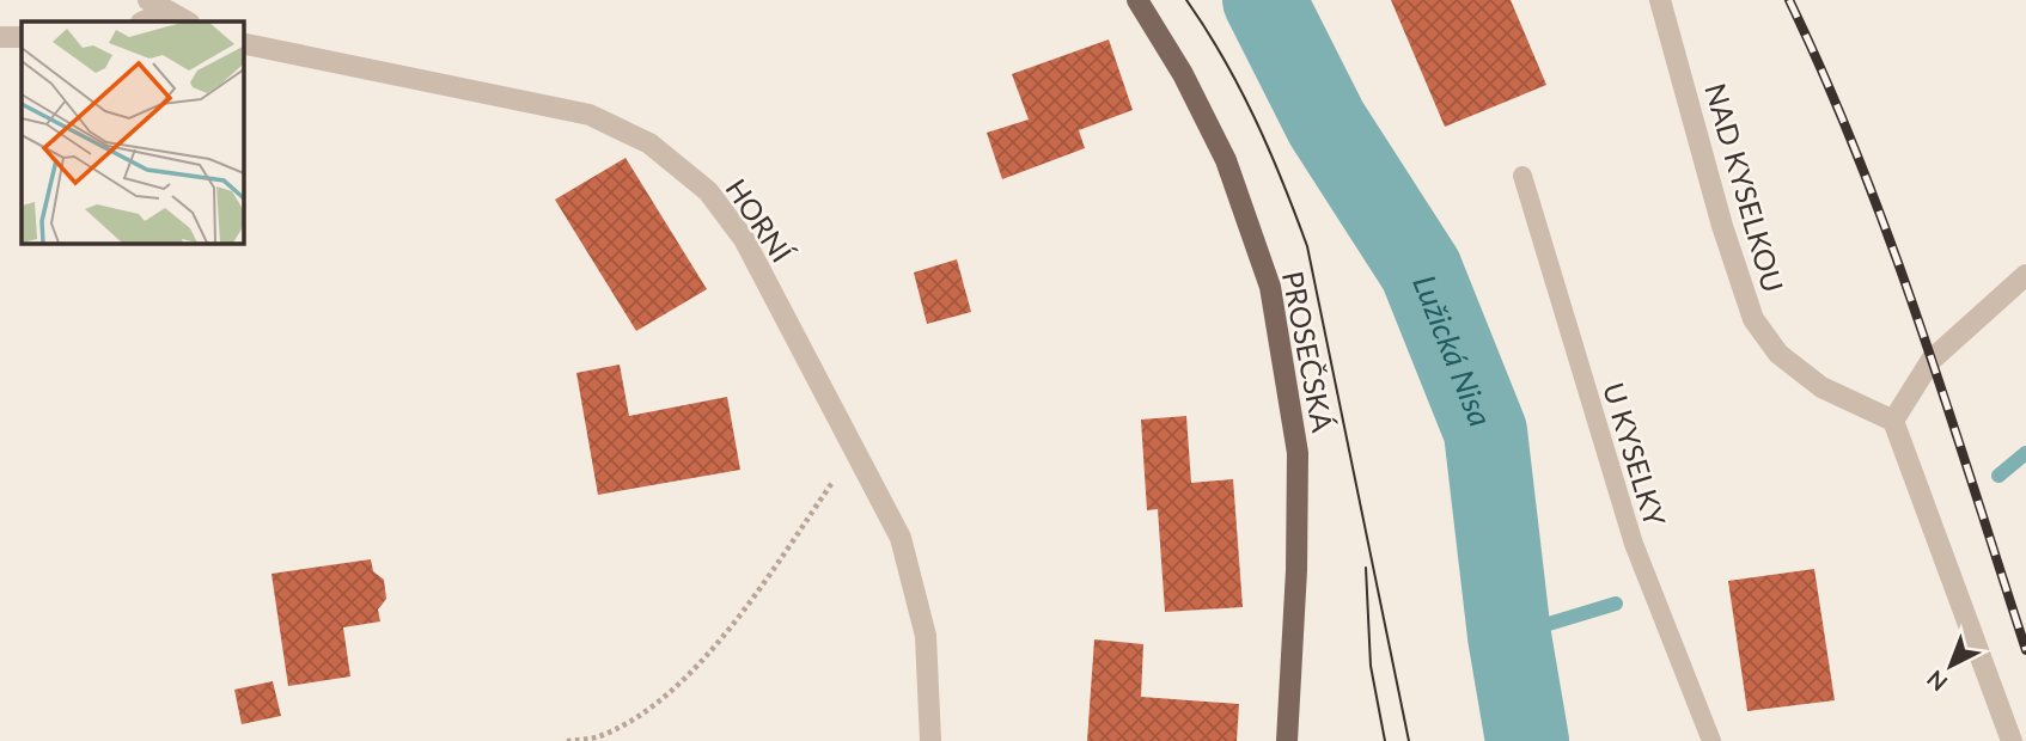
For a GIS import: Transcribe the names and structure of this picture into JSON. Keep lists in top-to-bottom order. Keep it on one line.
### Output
{"streets":{"main road":["PROSEČSKÁ"],"street":["NAD KYSELKOU","HORNÍ"],"lane":["U KYSELKY"]},"water":["Lužická Nisa"],"north":"bottom left"}
